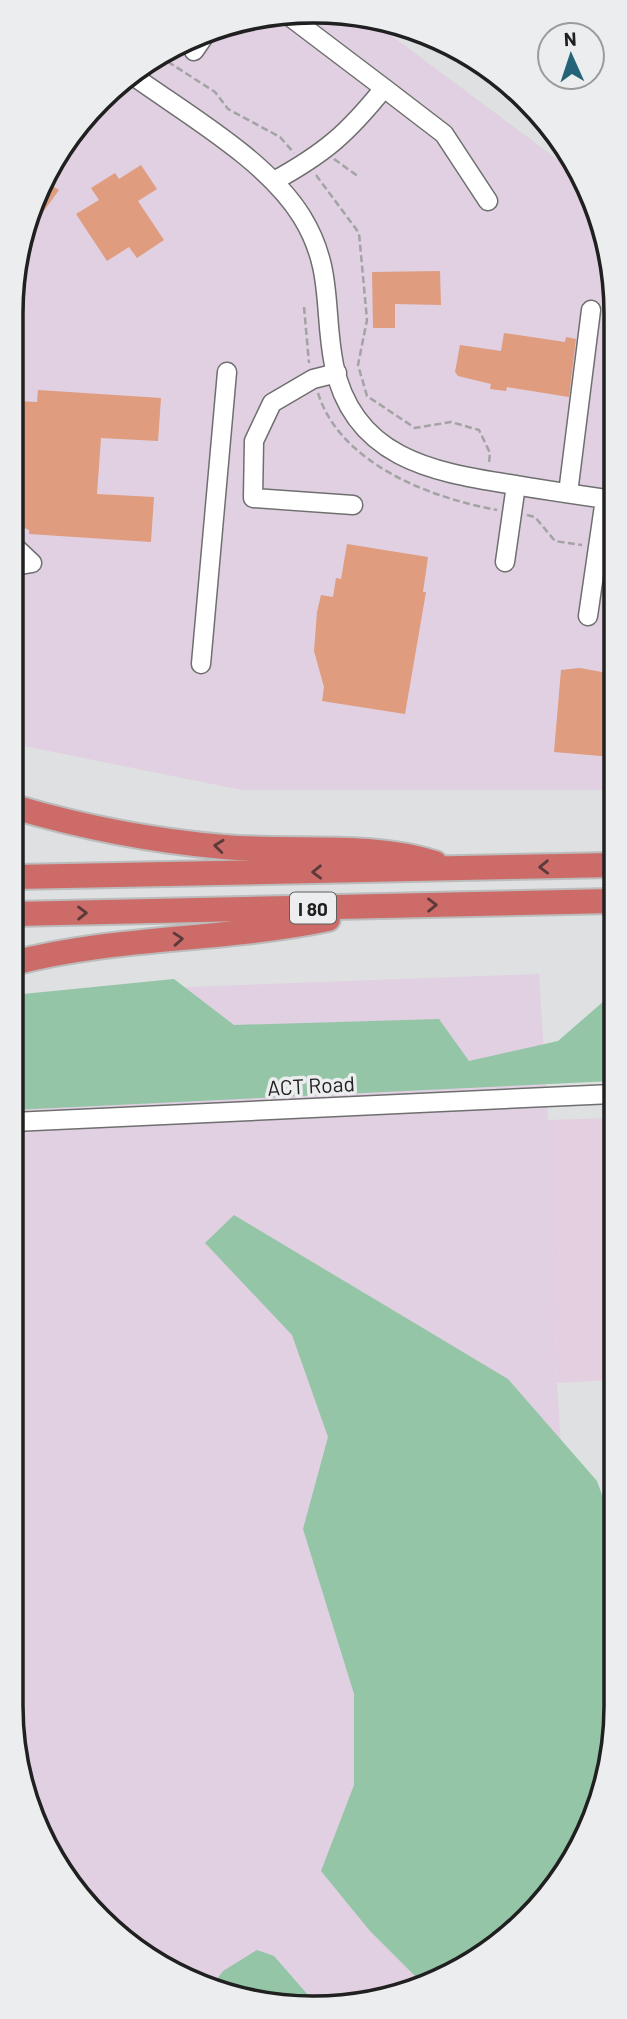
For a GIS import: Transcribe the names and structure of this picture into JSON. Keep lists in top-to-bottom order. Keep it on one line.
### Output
{"streets":{"highway":["I 80"],"street":["ACT Road"]},"north":"top"}
